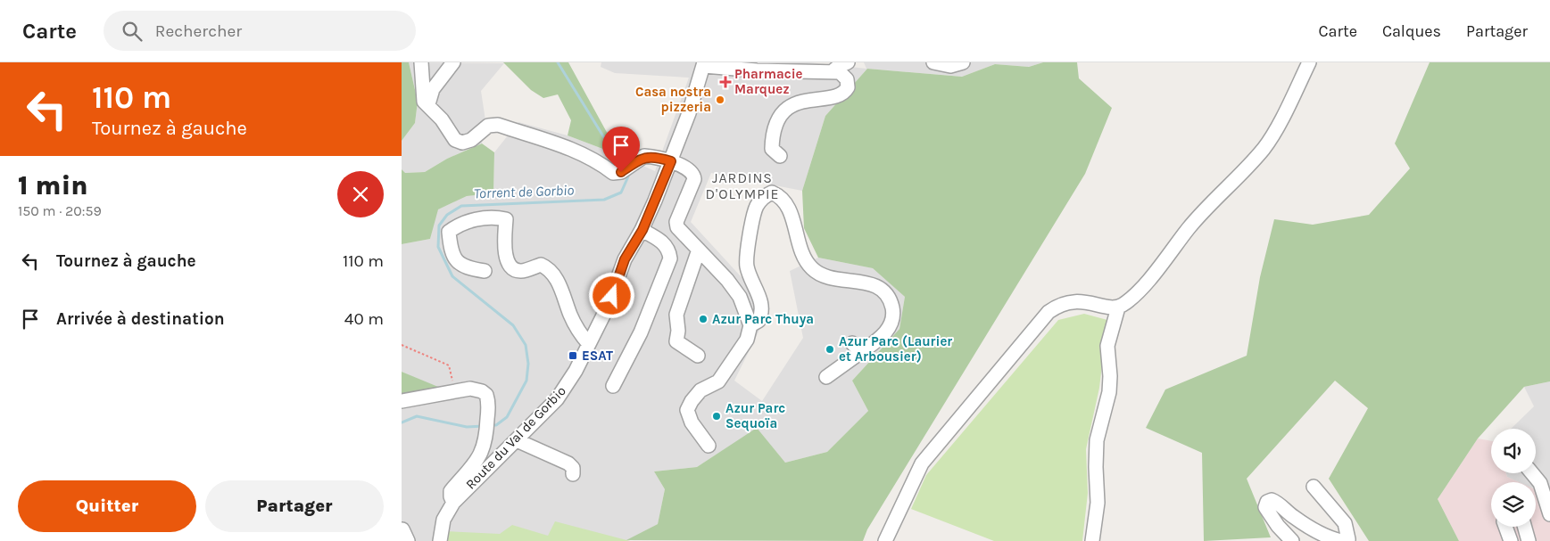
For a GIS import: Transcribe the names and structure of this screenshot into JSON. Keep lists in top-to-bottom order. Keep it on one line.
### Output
{"streets":{"street":["Route du Val de Gorbio"]},"districts":["JARDINS D'OLYMPIE"],"water":["Torrent de Gorbio"],"places":{"health":["Pharmacie Marquez"],"other":["Casa nostra pizzeria","Azur Parc Thuya","Azur Parc (Laurier et Arbousier)","Azur Parc Sequoïa"],"transit":["ESAT"]},"page":{"header":"Carte","search":"Rechercher","nav":["Carte","Calques","Partager"],"turn":["110 m","Tournez à gauche"],"heading":["1 min","150 m · 20:59"],"list":[{"name":"Tournez à gauche","value":"110 m"},{"name":"Arrivée à destination","value":"40 m"}],"buttons":["Quitter","Partager"]}}
